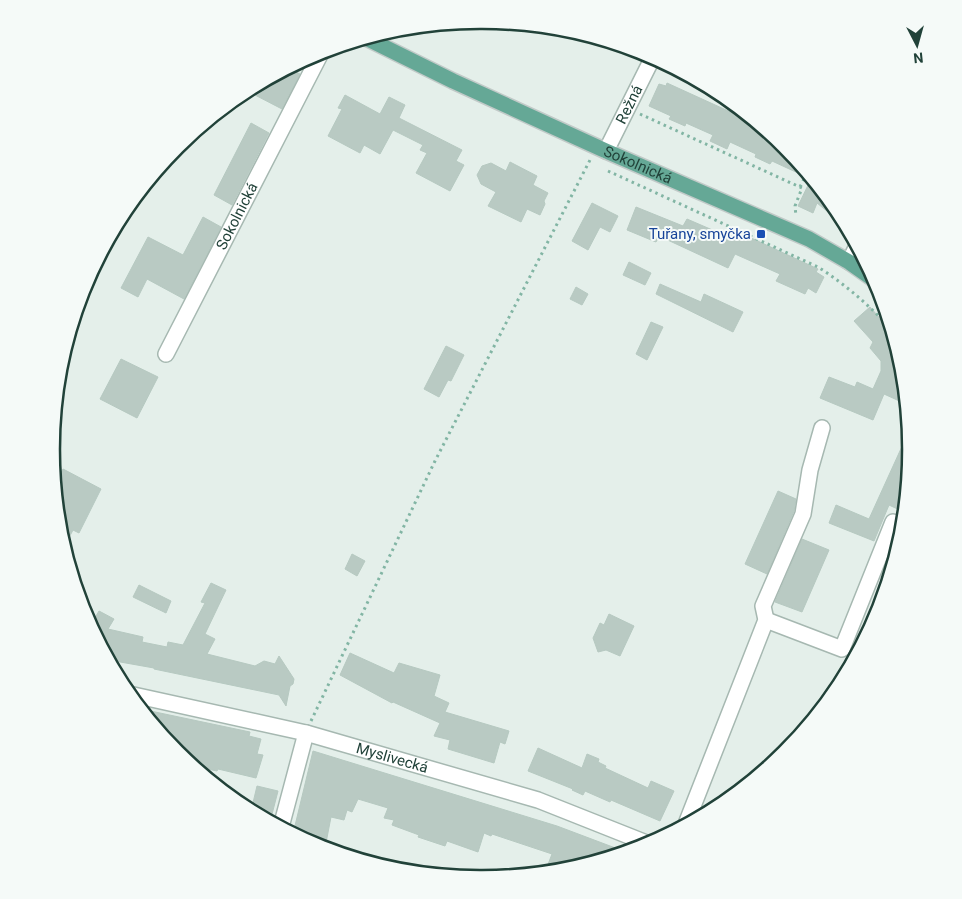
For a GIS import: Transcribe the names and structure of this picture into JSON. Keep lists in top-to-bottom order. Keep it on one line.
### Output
{"streets":{"main road":["Sokolnická"],"street":["Režná","Myslivecká"]},"crossings":[["Režná","Sokolnická"]],"places":{"transit":["Tuřany, smyčka"]},"north":"bottom"}
